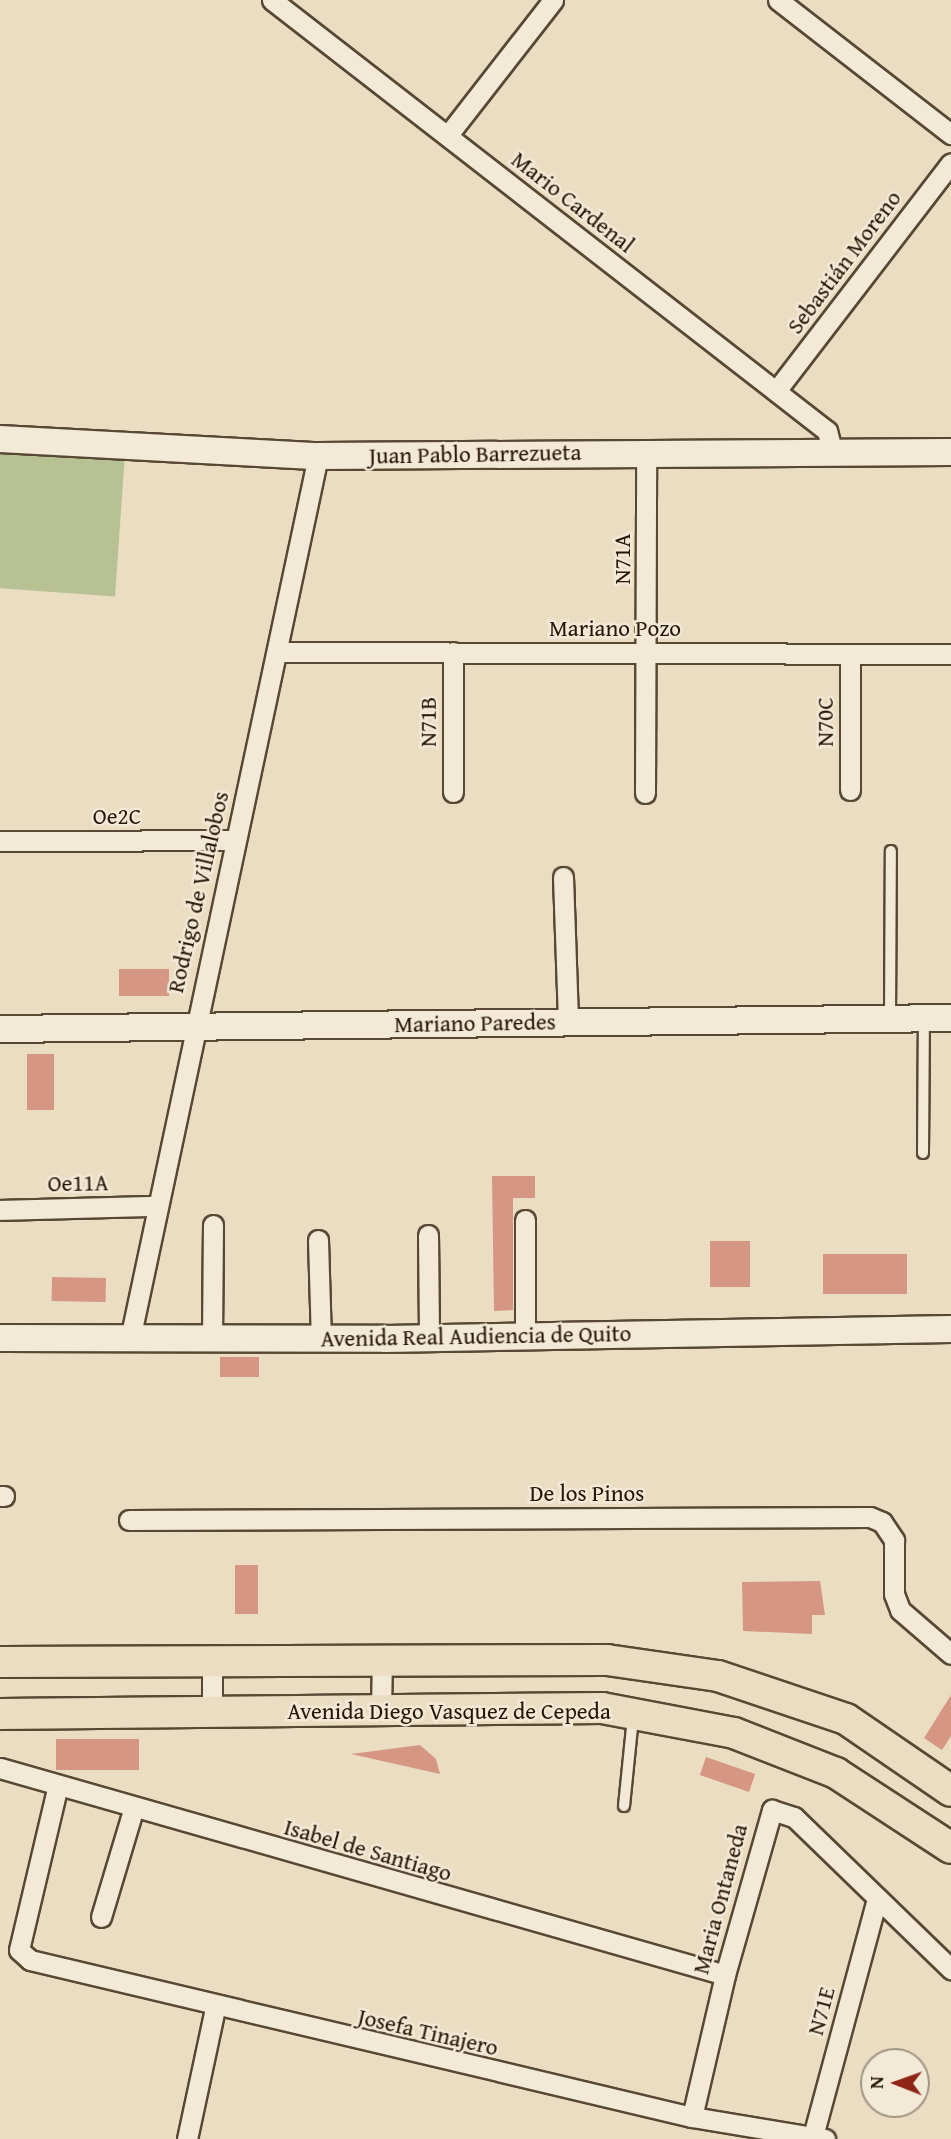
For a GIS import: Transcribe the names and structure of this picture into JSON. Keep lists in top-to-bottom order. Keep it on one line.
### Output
{"streets":{"main road":["Juan Pablo Barrezueta","Mariano Paredes","Avenida Real Audiencia de Quito","Avenida Diego Vasquez de Cepeda"],"street":["Mario Cardenal","Sebastián Moreno","N71A","Mariano Pozo","N71B","N70C","Oe2C","Rodrigo de Villalobos","Oe11A","De los Pinos","Isabel de Santiago","Maria Ontaneda","N71E","Josefa Tinajero"]},"crossings":[["Mario Cardenal","Sebastián Moreno"],["Mario Cardenal","Juan Pablo Barrezueta"],["Juan Pablo Barrezueta","N71A"],["Juan Pablo Barrezueta","Rodrigo de Villalobos"],["N71A","Mariano Pozo"],["Mariano Pozo","N71B"],["Mariano Pozo","N70C"],["Mariano Pozo","Rodrigo de Villalobos"],["Oe2C","Rodrigo de Villalobos"],["Rodrigo de Villalobos","Mariano Paredes"],["Rodrigo de Villalobos","Oe11A"],["Rodrigo de Villalobos","Avenida Real Audiencia de Quito"],["Isabel de Santiago","Maria Ontaneda"],["Isabel de Santiago","Josefa Tinajero"],["Maria Ontaneda","N71E"],["Maria Ontaneda","Josefa Tinajero"],["N71E","Josefa Tinajero"]],"north":"left"}
